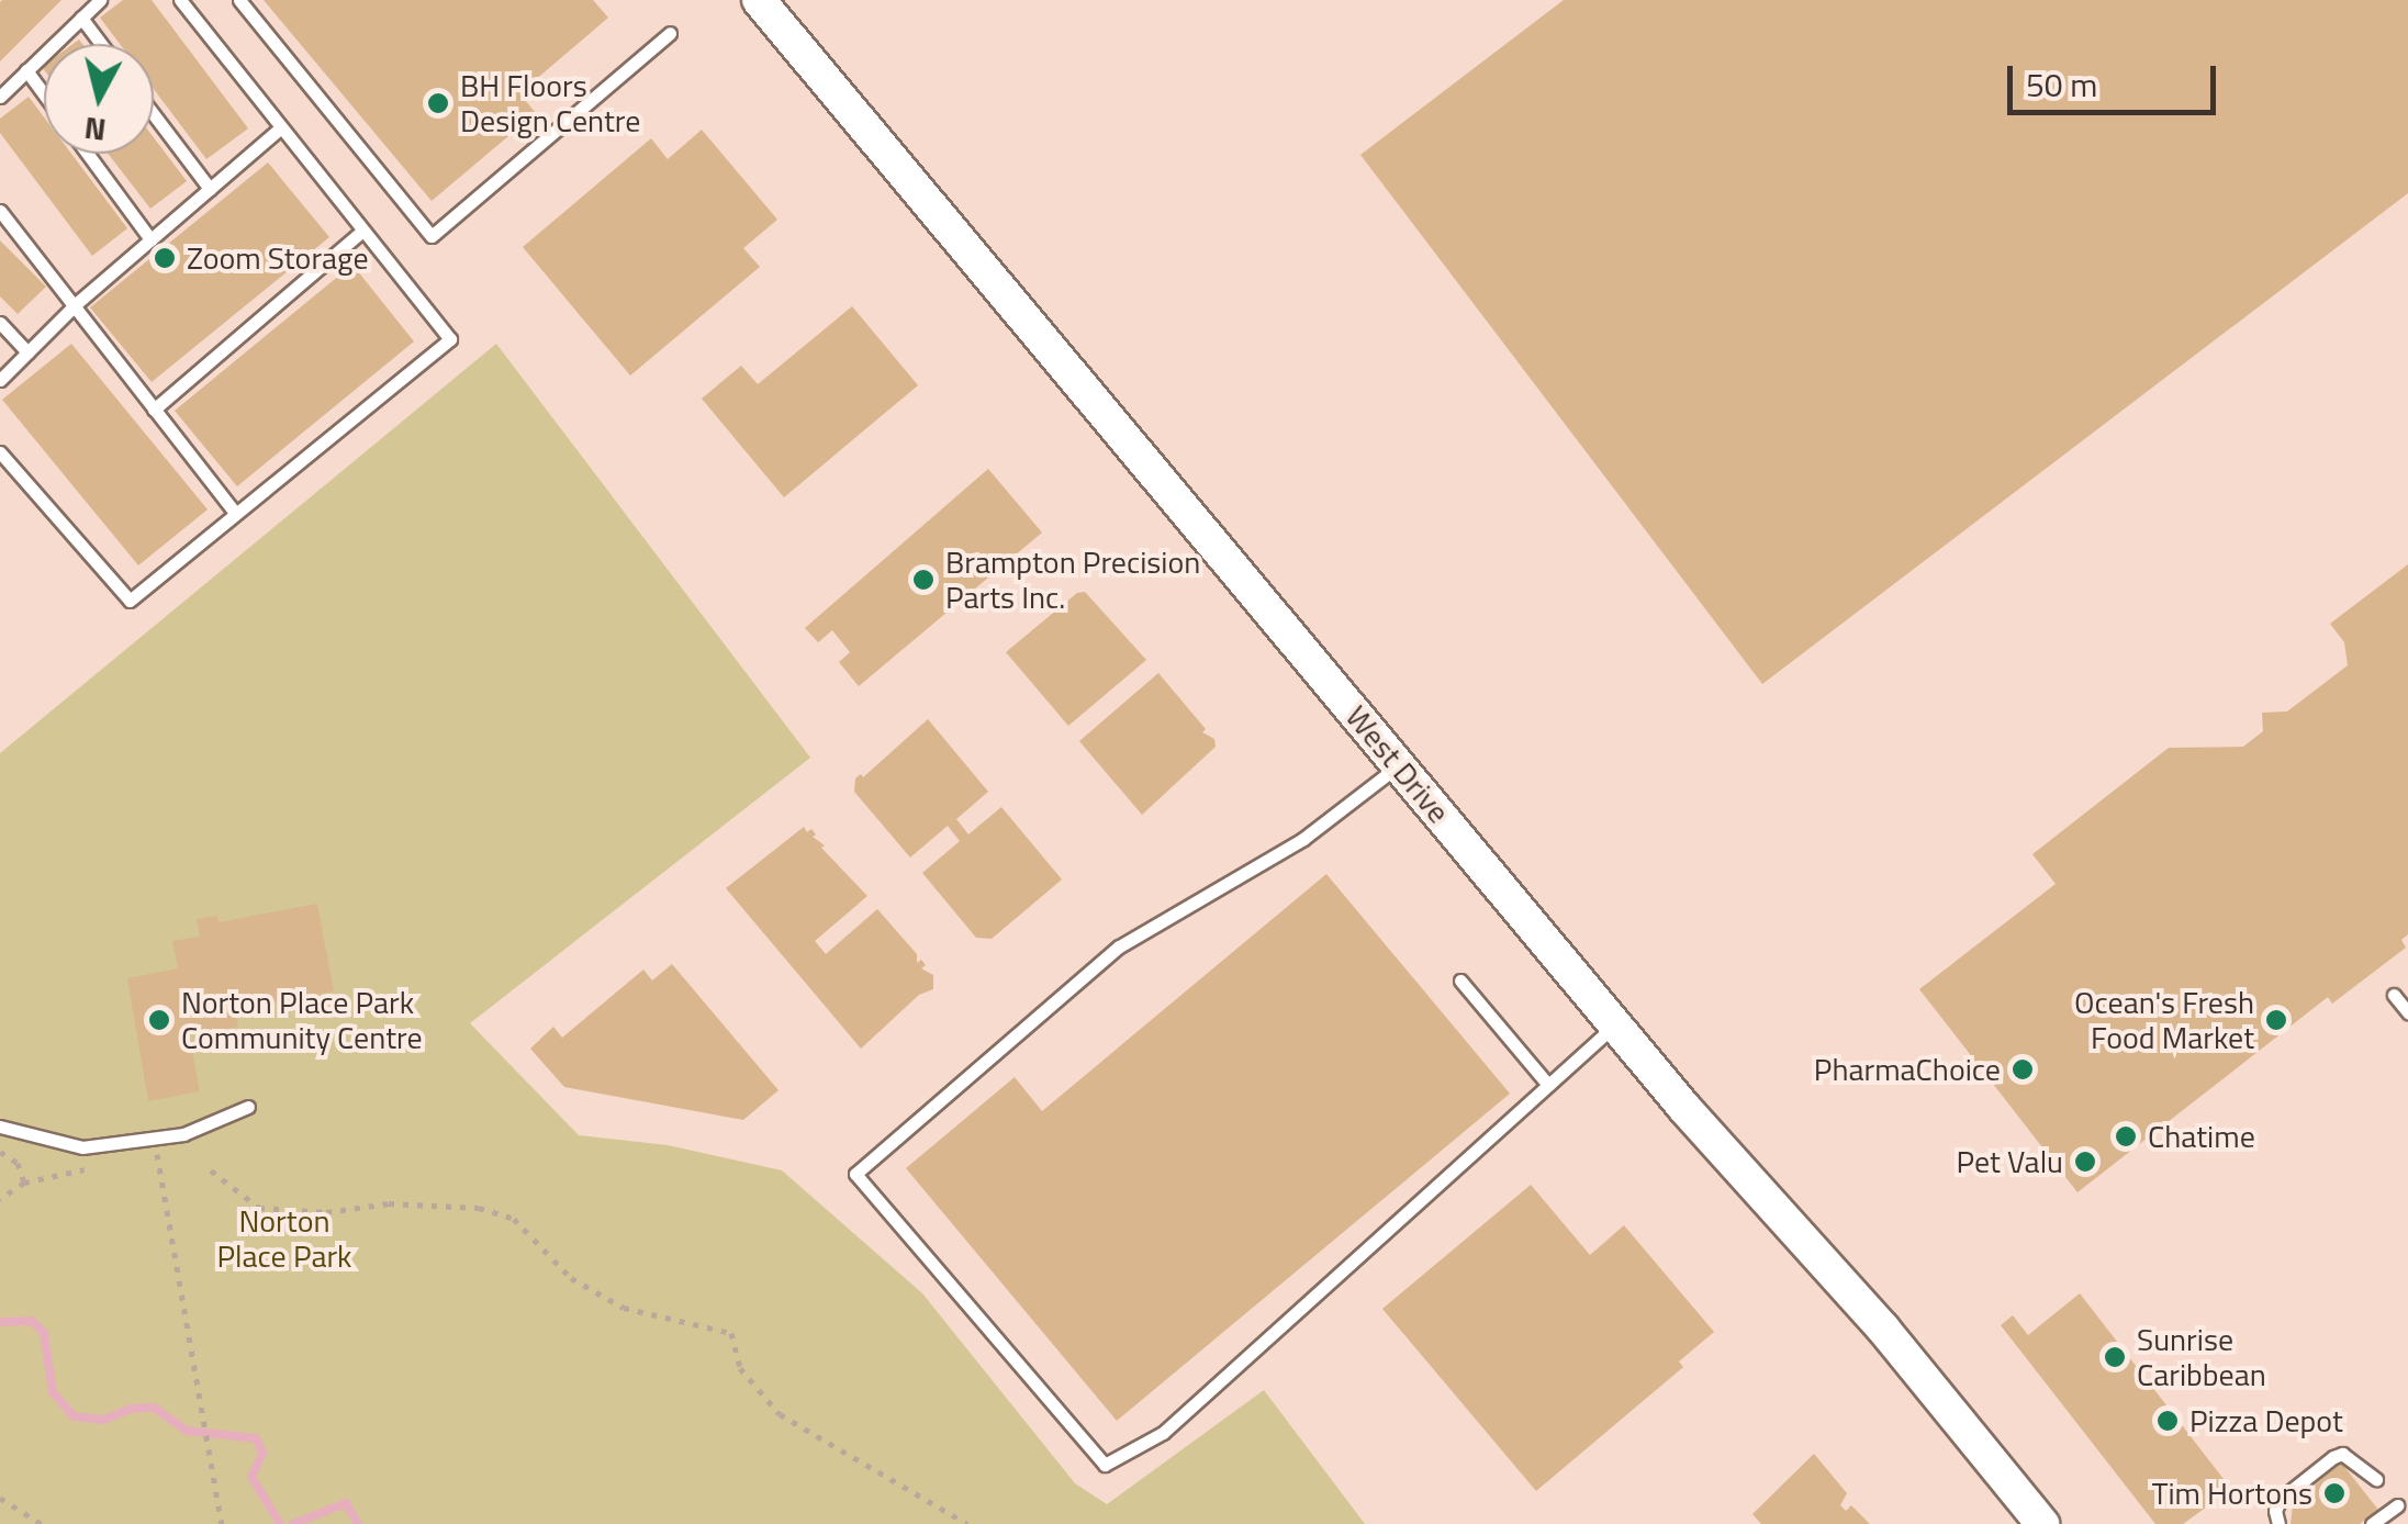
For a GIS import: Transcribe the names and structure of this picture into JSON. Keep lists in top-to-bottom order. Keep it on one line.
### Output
{"streets":{"street":["West Drive"]},"parks":["Norton Place Park"],"places":["BH Floors Design Centre","Zoom Storage","Brampton Precision Parts Inc.","Norton Place Park Community Centre","Ocean's Fresh Food Market","PharmaChoice","Chatime","Pet Valu","Sunrise Caribbean","Pizza Depot","Tim Hortons"],"scale_bar":"50 m","north":"bottom"}
